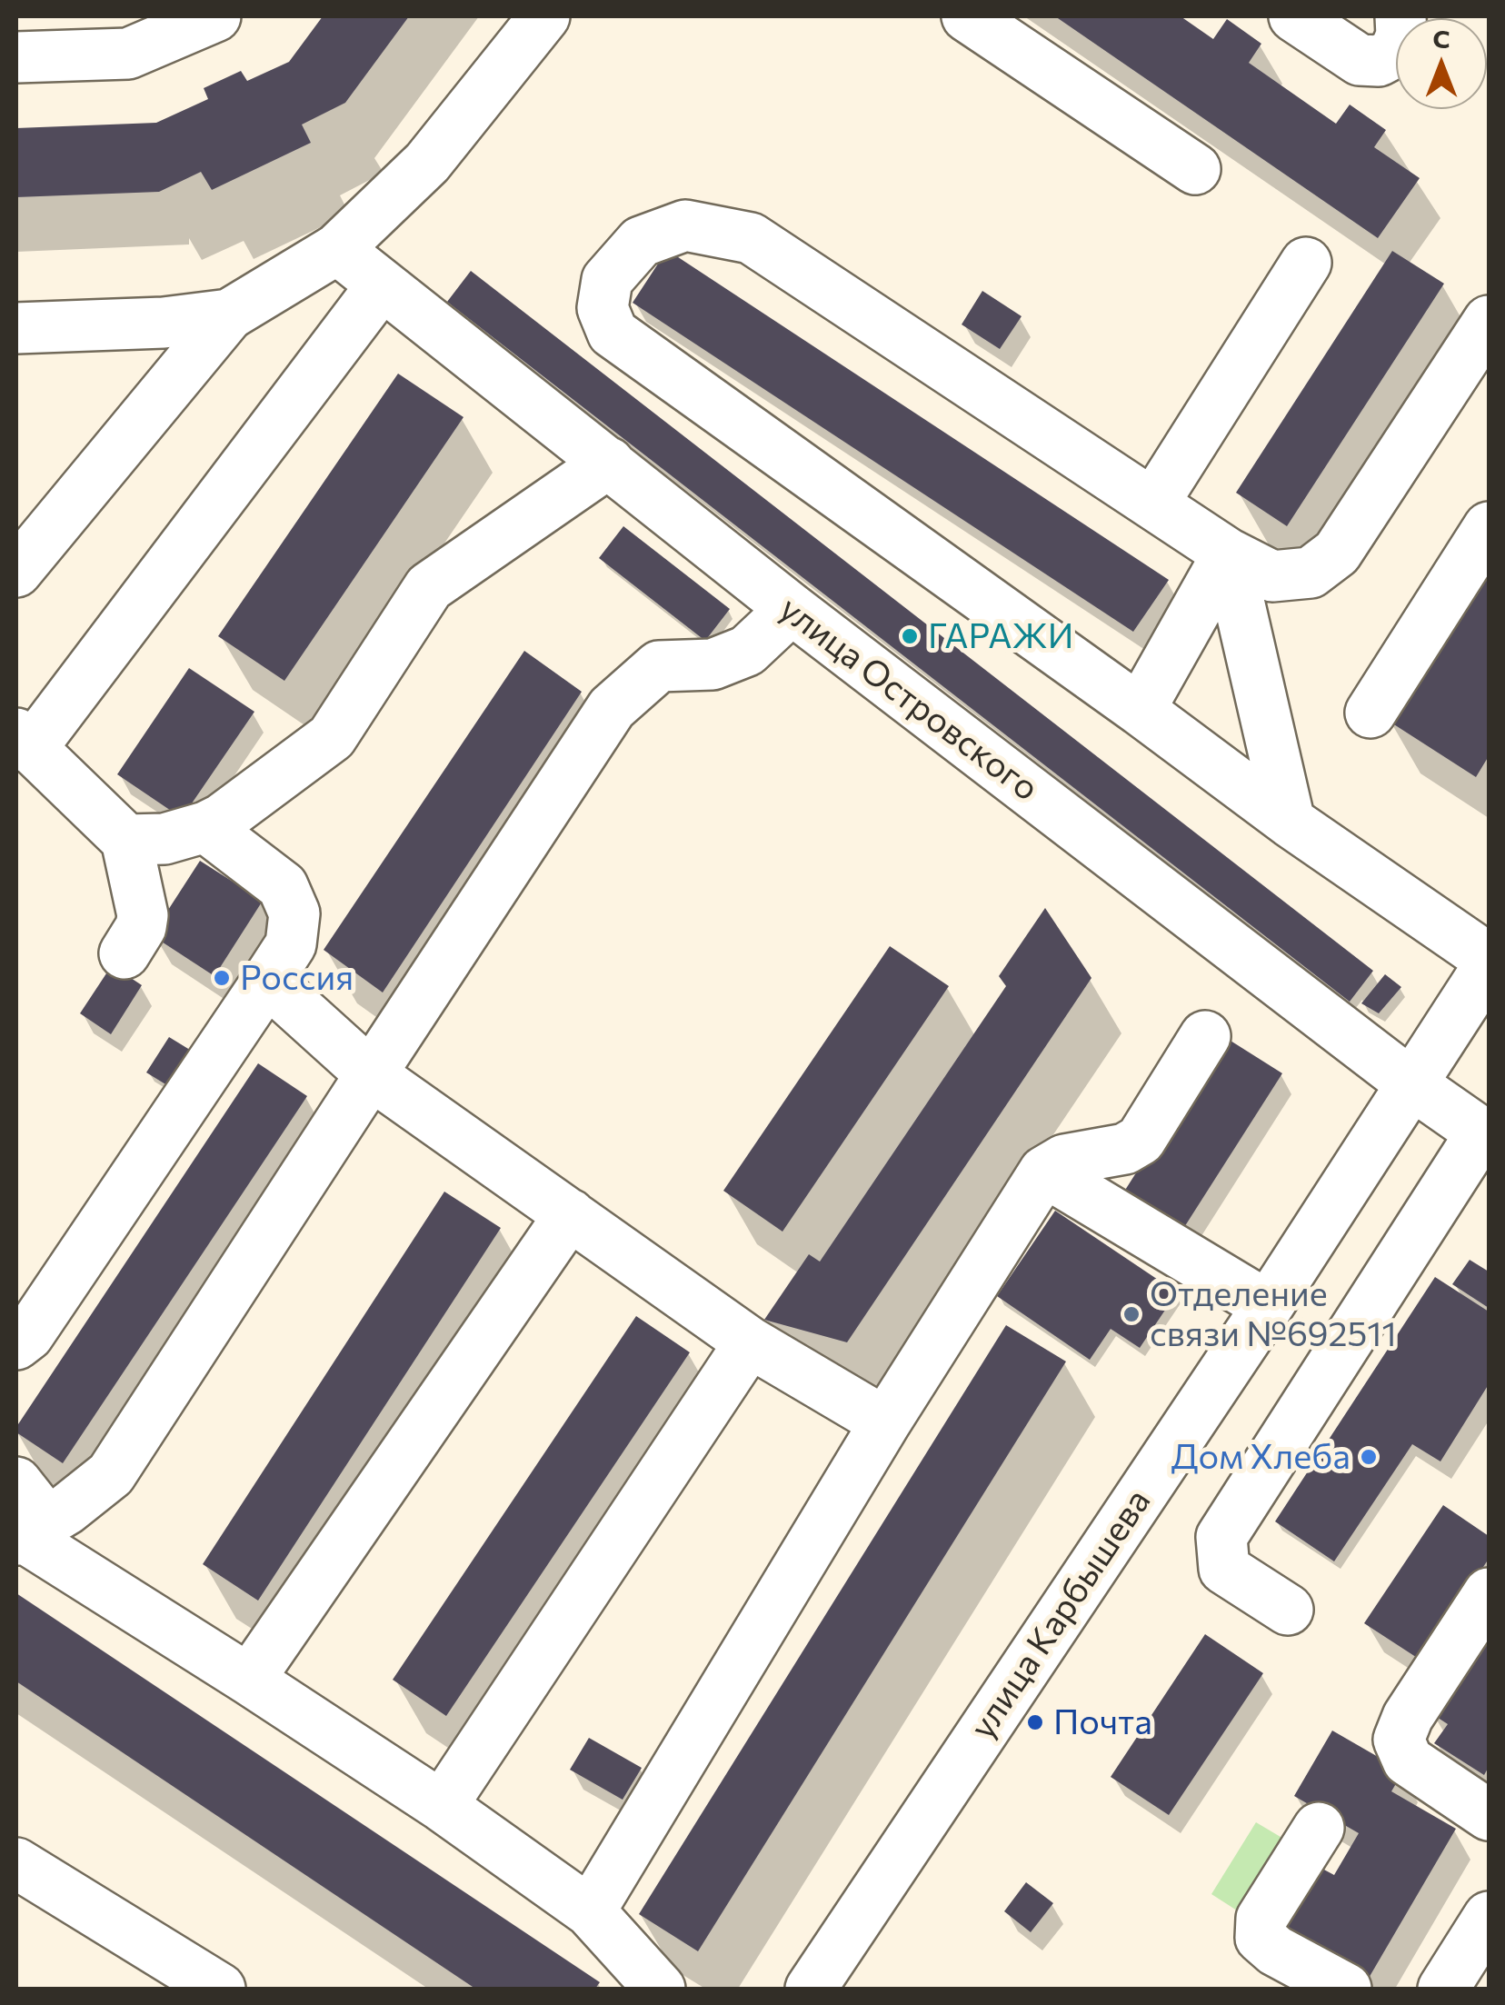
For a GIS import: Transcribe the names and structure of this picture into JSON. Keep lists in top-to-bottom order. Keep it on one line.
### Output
{"streets":{"street":["улица Островского","улица Карбышева"]},"crossings":[["улица Островского","улица Карбышева"]],"places":["ГАРАЖИ","Россия","Отделение связи №692511","Дом Хлеба","Почта"],"north":"top"}
